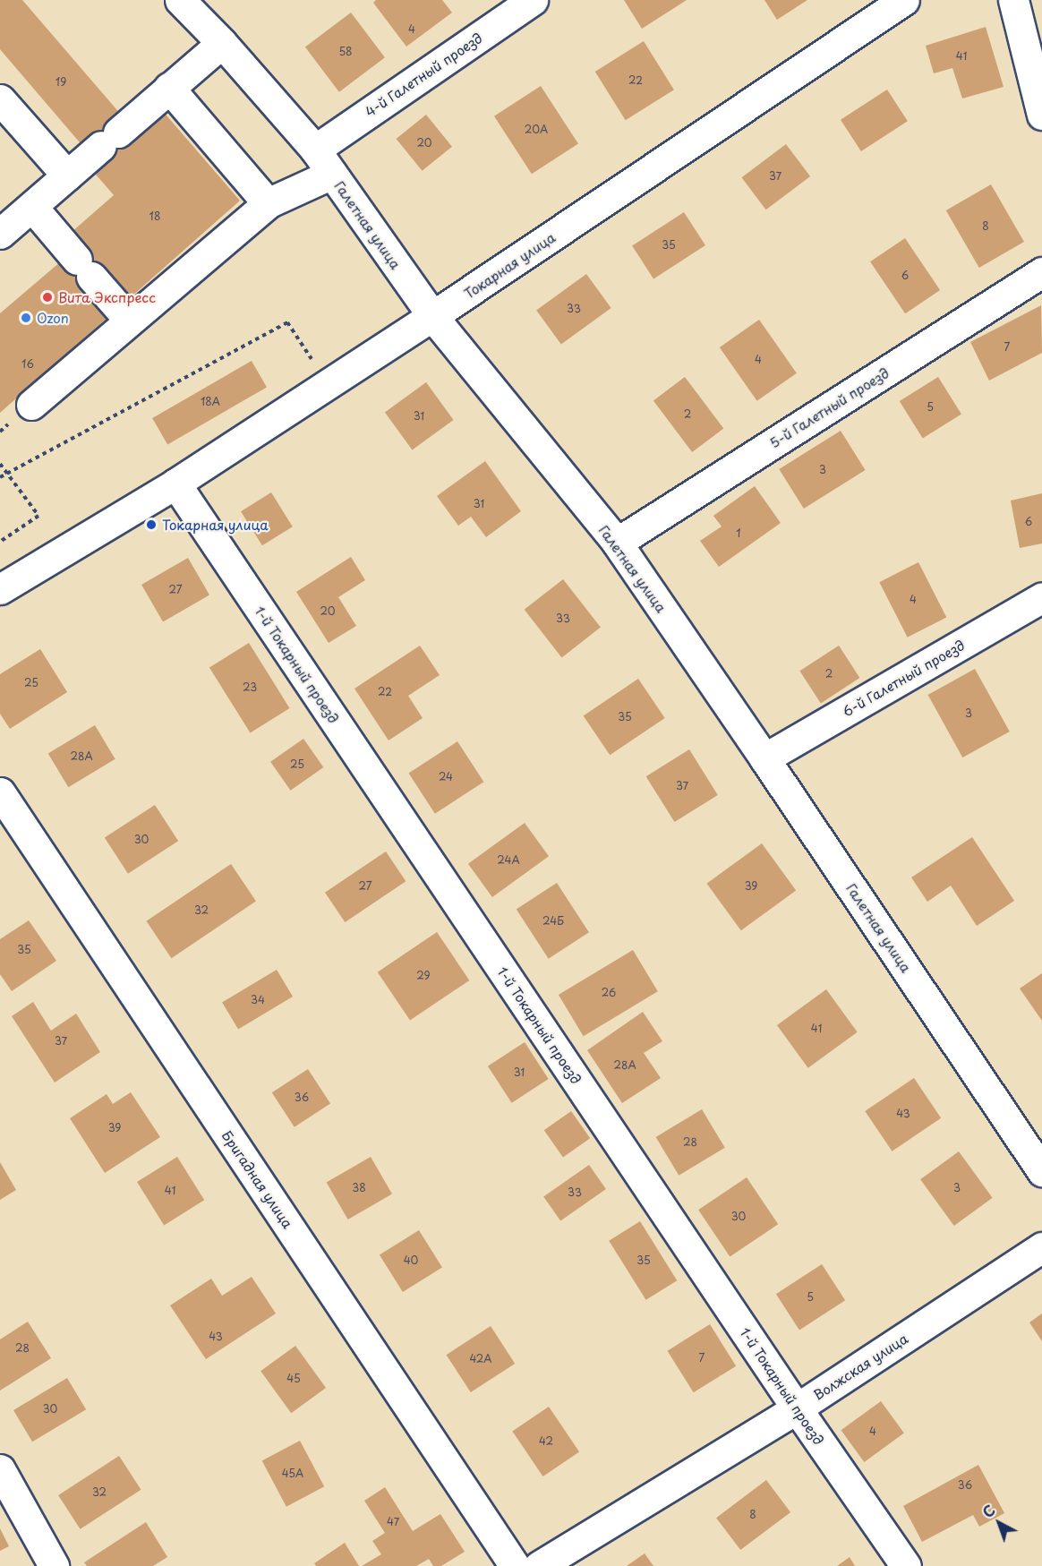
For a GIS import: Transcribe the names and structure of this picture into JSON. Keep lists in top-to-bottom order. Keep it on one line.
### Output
{"streets":{"street":["4-й Галетный проезд","Галетная улица","Токарная улица","5-й Галетный проезд","1-й Токарный проезд","6-й Галетный проезд","Бригадная улица","Волжская улица"]},"crossings":[["4-й Галетный проезд","Галетная улица"],["Галетная улица","Токарная улица"],["Галетная улица","5-й Галетный проезд"],["Галетная улица","6-й Галетный проезд"],["Токарная улица","1-й Токарный проезд"],["1-й Токарный проезд","Волжская улица"]],"places":["Вита Экспресс","Ozon","Токарная улица"],"house_numbers":["4","58","41","22","19","20А","20","37","18","8","35","6","33","7","4","16","18А","5","2","31","3","31","6","1","27","4","20","33","2","25","23","22","3","35","28А","25","24","37","30","24А","27","39","32","24Б","35","29","26","34","41","37","28А","31","36","43","39","28","38","3","41","33","30","40","35","5","43","28","7","42А","45","30","4","42","45А","36","32","8","47"],"north":"top left"}
